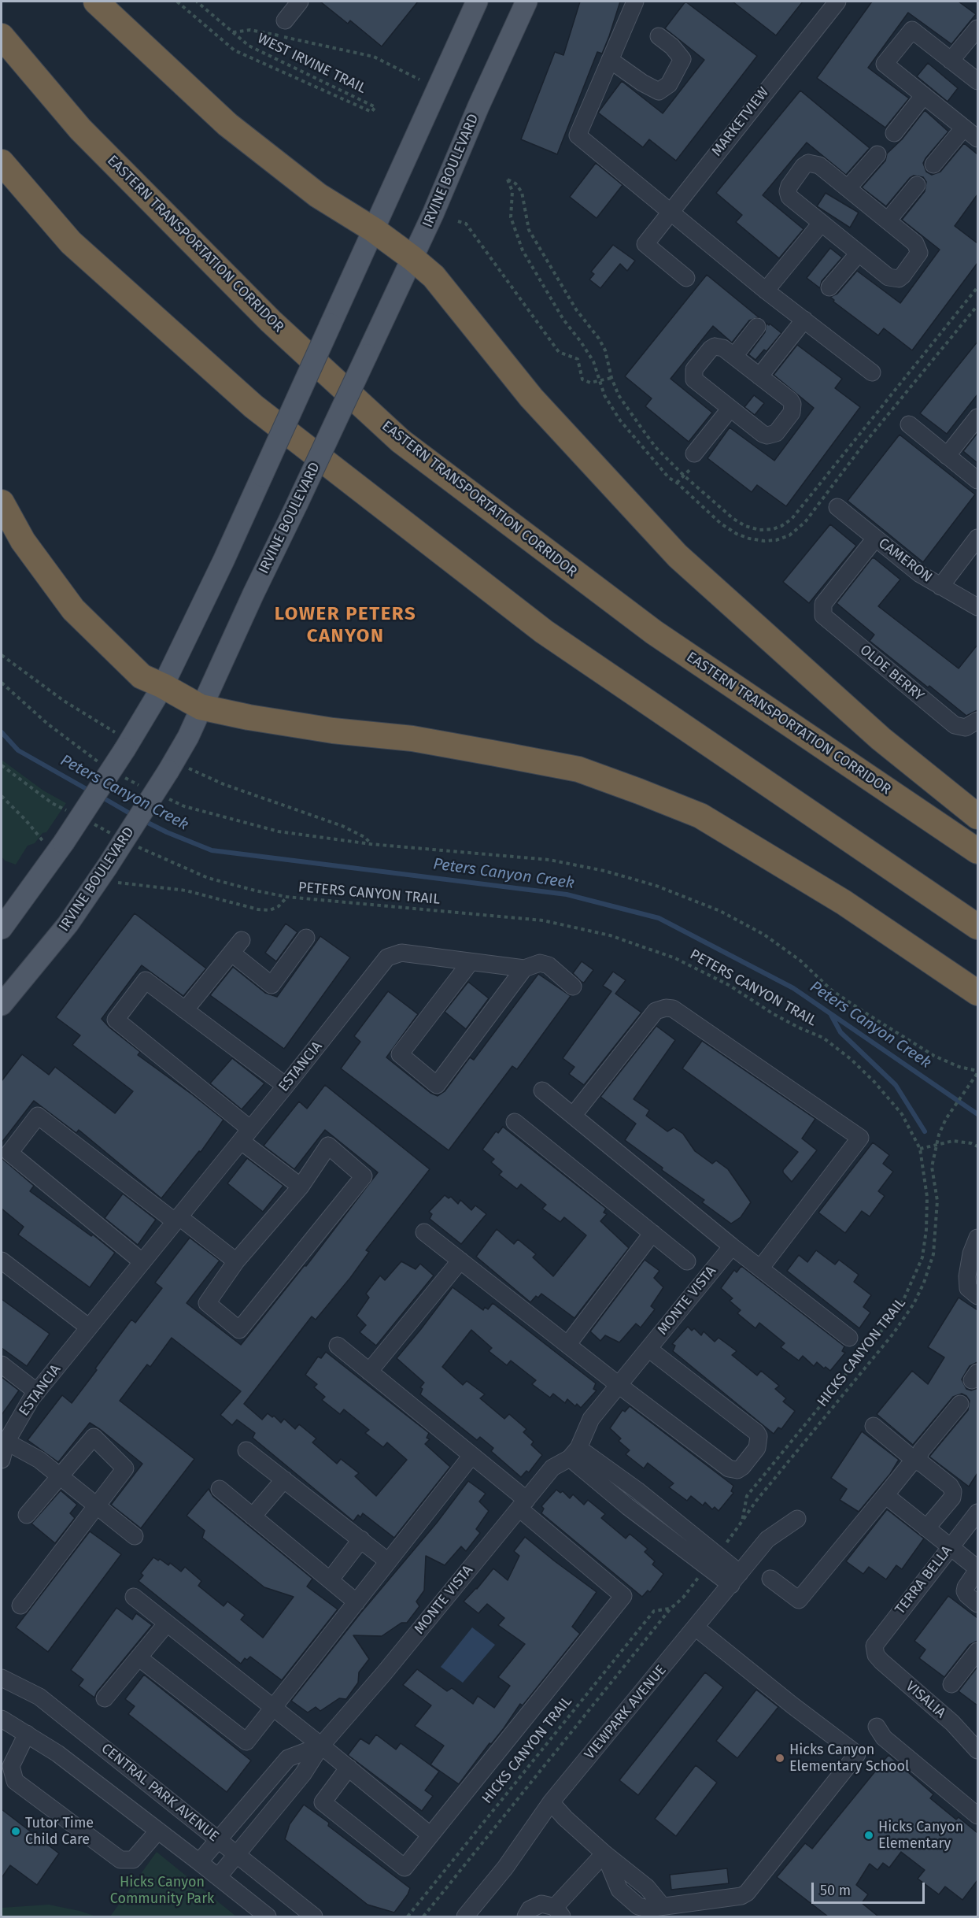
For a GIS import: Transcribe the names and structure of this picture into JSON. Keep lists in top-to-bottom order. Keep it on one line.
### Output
{"streets":{"highway":["EASTERN TRANSPORTATION CORRIDOR"],"main road":["IRVINE BOULEVARD"],"street":["MARKETVIEW","CAMERON","OLDE BERRY","ESTANCIA","MONTE VISTA","TERRA BELLA","VISALIA","VIEWPARK AVENUE","CENTRAL PARK AVENUE"],"path":["WEST IRVINE TRAIL","PETERS CANYON TRAIL","HICKS CANYON TRAIL"]},"crossings":[["IRVINE BOULEVARD","PETERS CANYON TRAIL"],["CAMERON","OLDE BERRY"],["PETERS CANYON TRAIL","HICKS CANYON TRAIL"],["MONTE VISTA","CENTRAL PARK AVENUE"],["TERRA BELLA","VISALIA"]],"districts":["LOWER PETERS CANYON"],"water":["Peters Canyon Creek"],"parks":["Hicks Canyon Community Park"],"places":["Hicks Canyon Elementary School","Tutor Time Child Care","Hicks Canyon Elementary"],"scale_bar":"50 m"}
